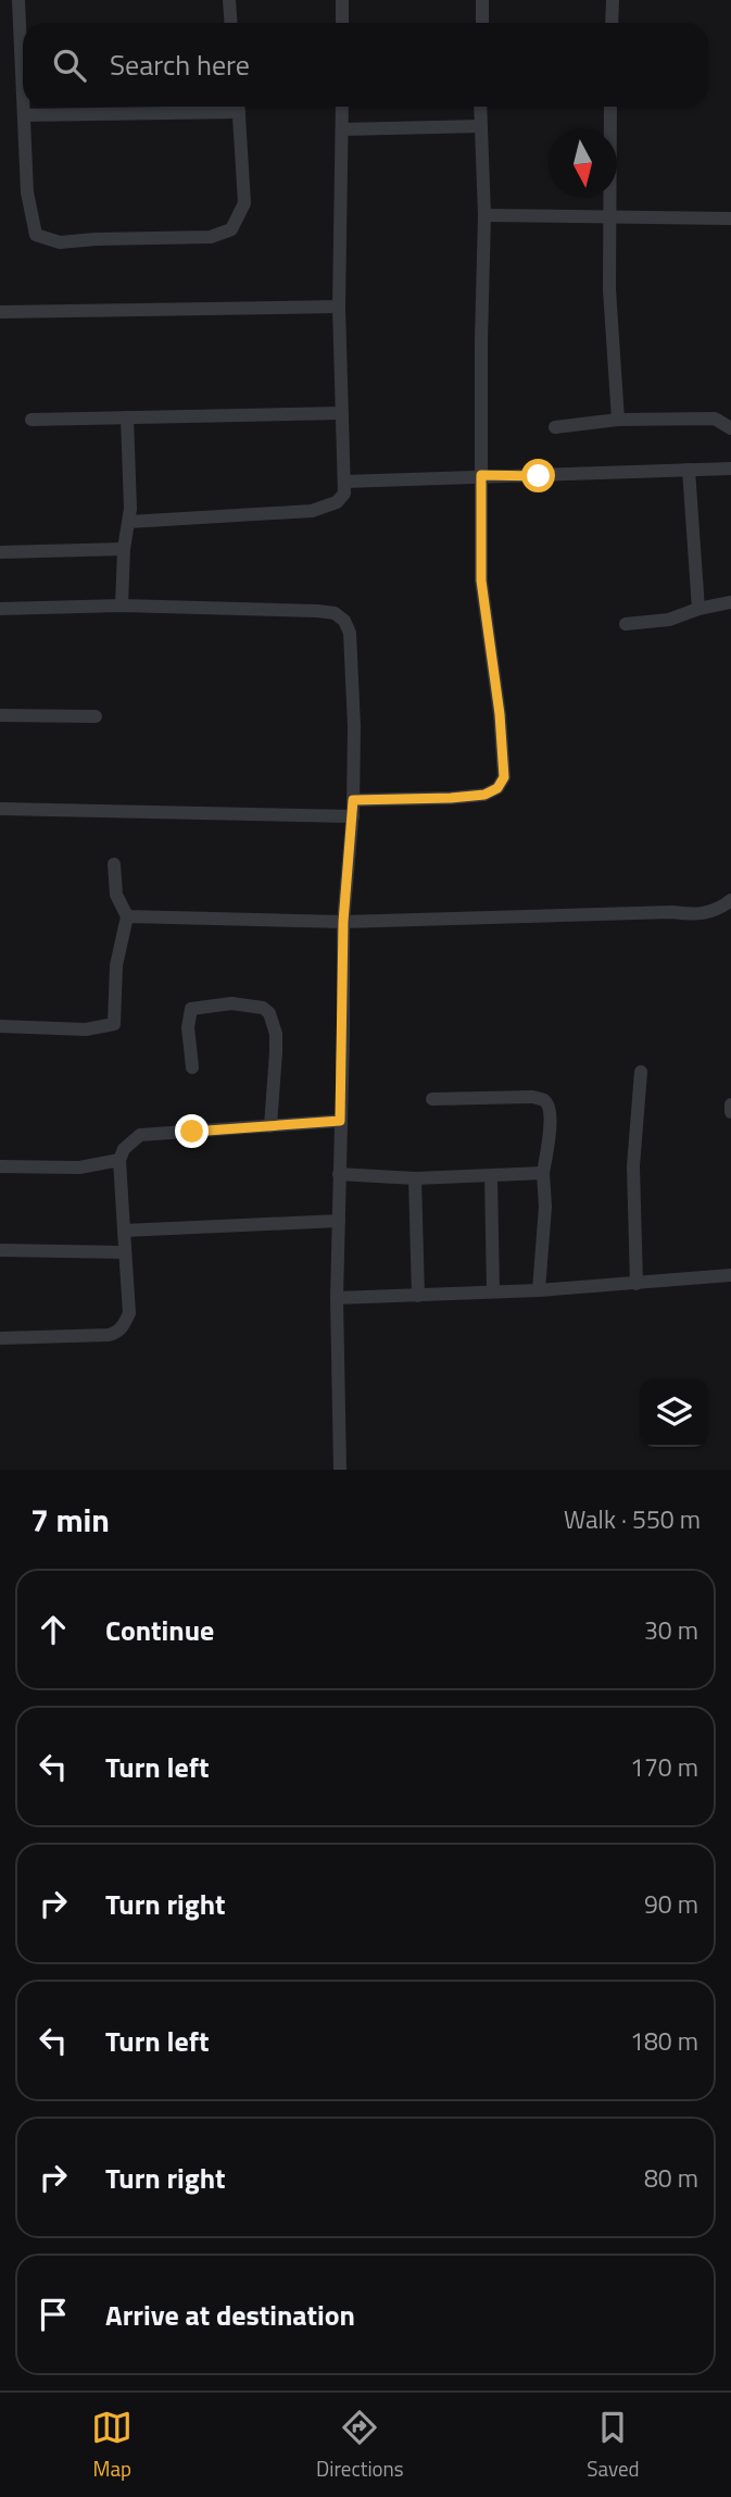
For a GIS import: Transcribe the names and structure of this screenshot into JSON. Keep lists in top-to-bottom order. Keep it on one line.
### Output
{"north":"bottom","page":{"search":"Search here","heading":["7 min","Walk · 550 m"],"list":[["Continue","30 m"],["Turn left","170 m"],["Turn right","90 m"],["Turn left","180 m"],["Turn right","80 m"],"Arrive at destination"],"nav":["Map","Directions","Saved"]}}
